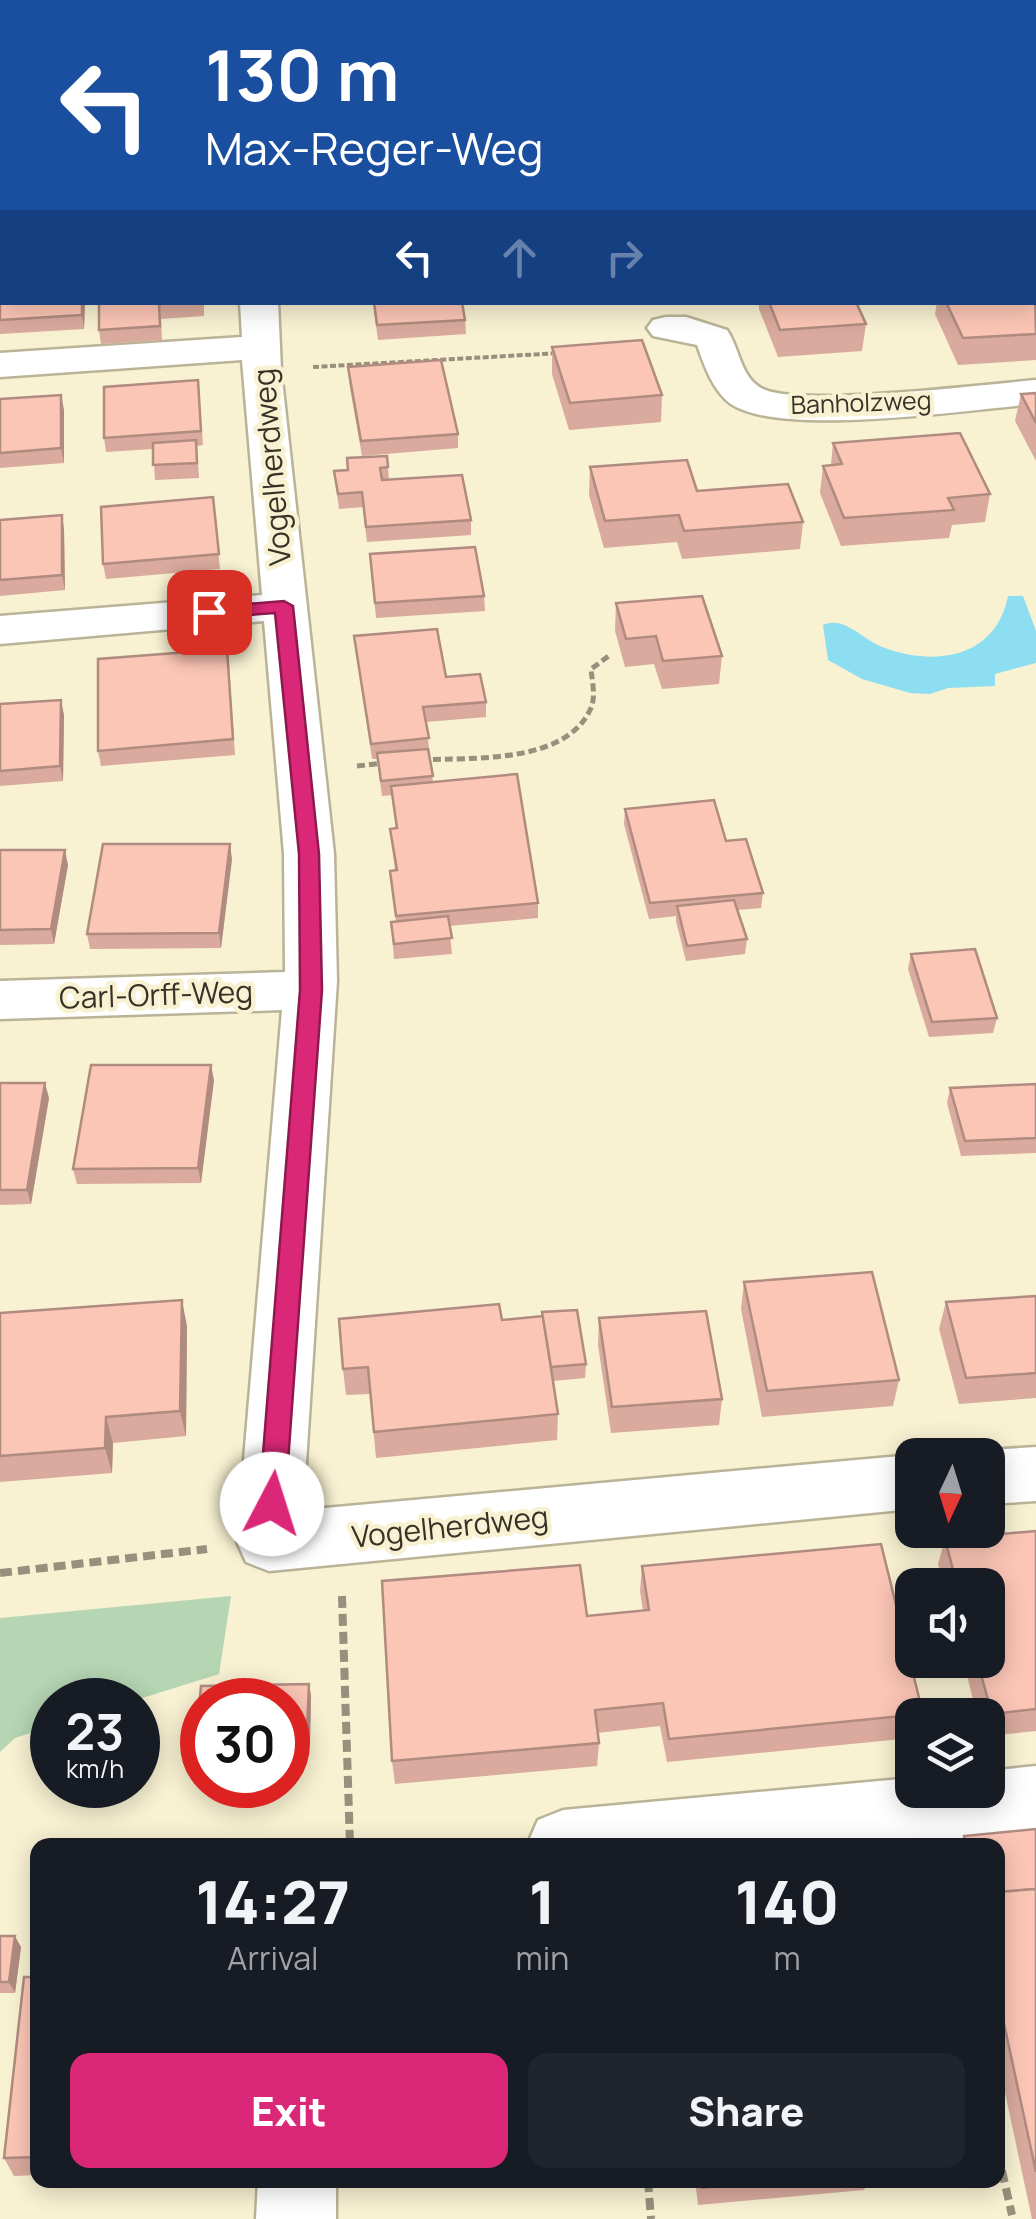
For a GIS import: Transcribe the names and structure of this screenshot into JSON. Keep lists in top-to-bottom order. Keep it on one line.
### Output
{"streets":{"street":["Banholzweg","Vogelherdweg","Carl-Orff-Weg"]},"crossings":[["Vogelherdweg","Carl-Orff-Weg"]],"north":"bottom","page":{"turn":["130 m","Max-Reger-Weg"],"speed":"23 km/h","limit":"30","eta":["14:27","Arrival","1","min","140","m"],"buttons":["Exit","Share"]}}
